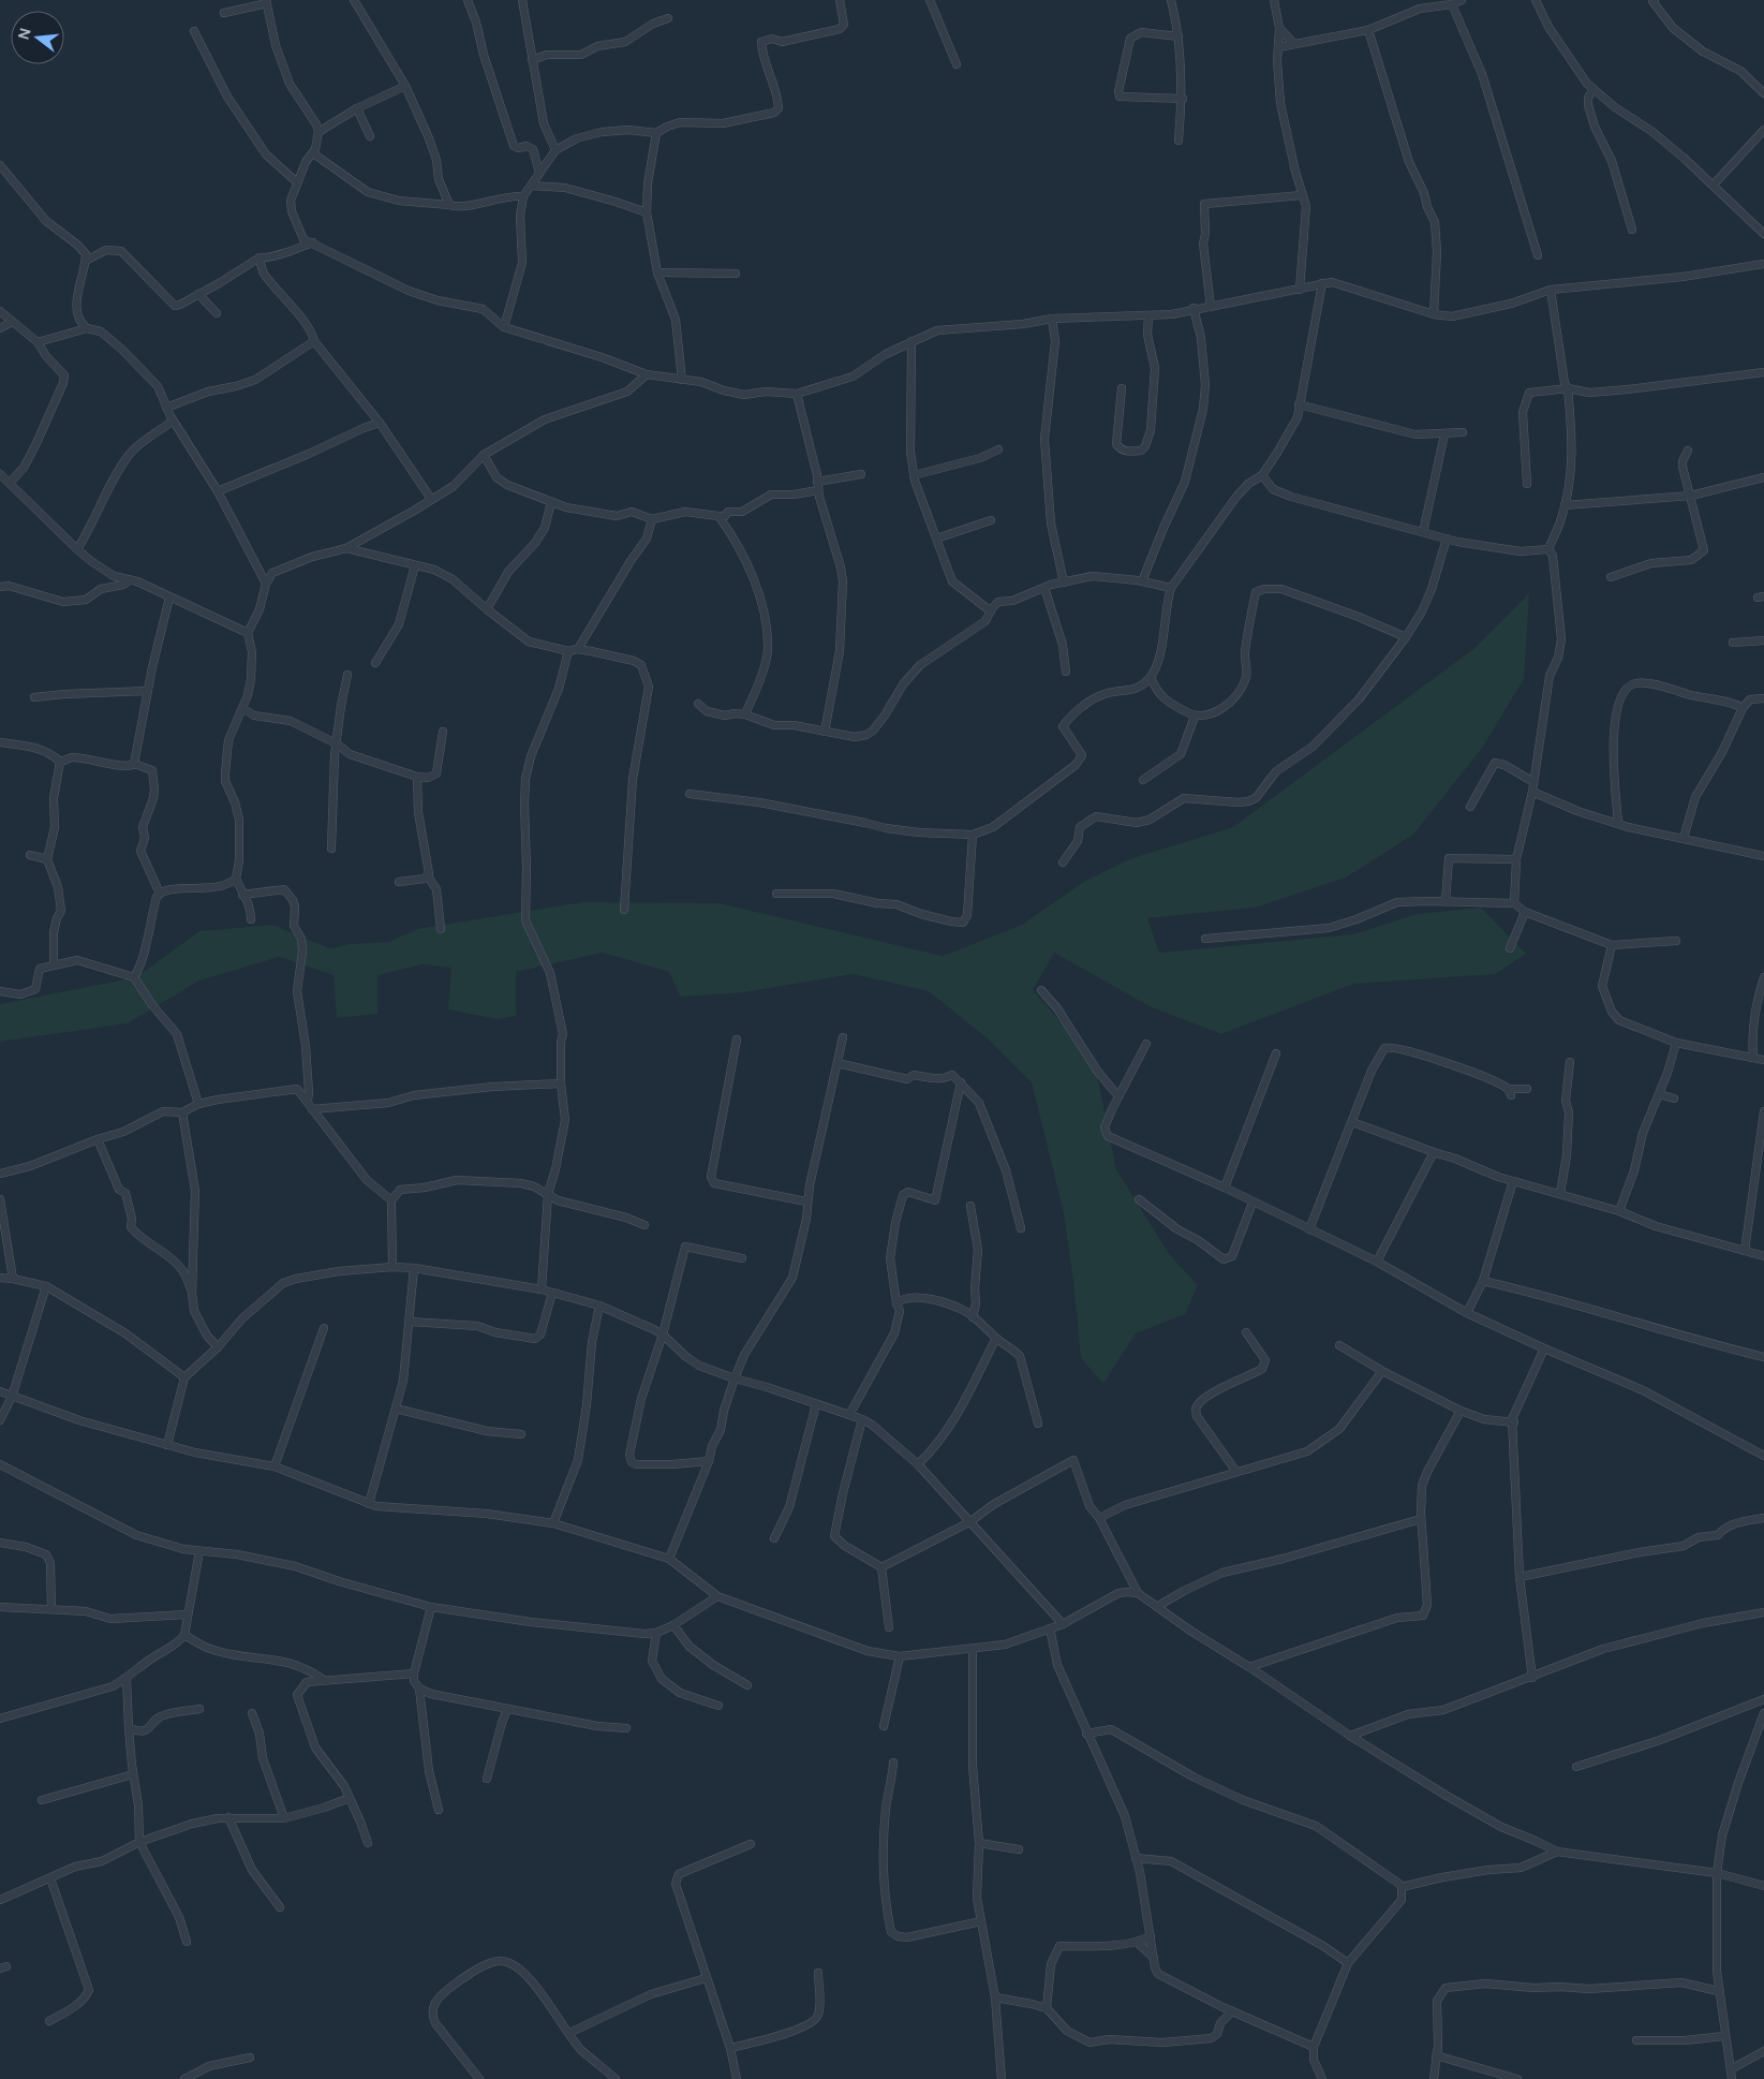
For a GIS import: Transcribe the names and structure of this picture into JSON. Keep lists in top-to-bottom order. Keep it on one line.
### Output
{"north":"left"}
